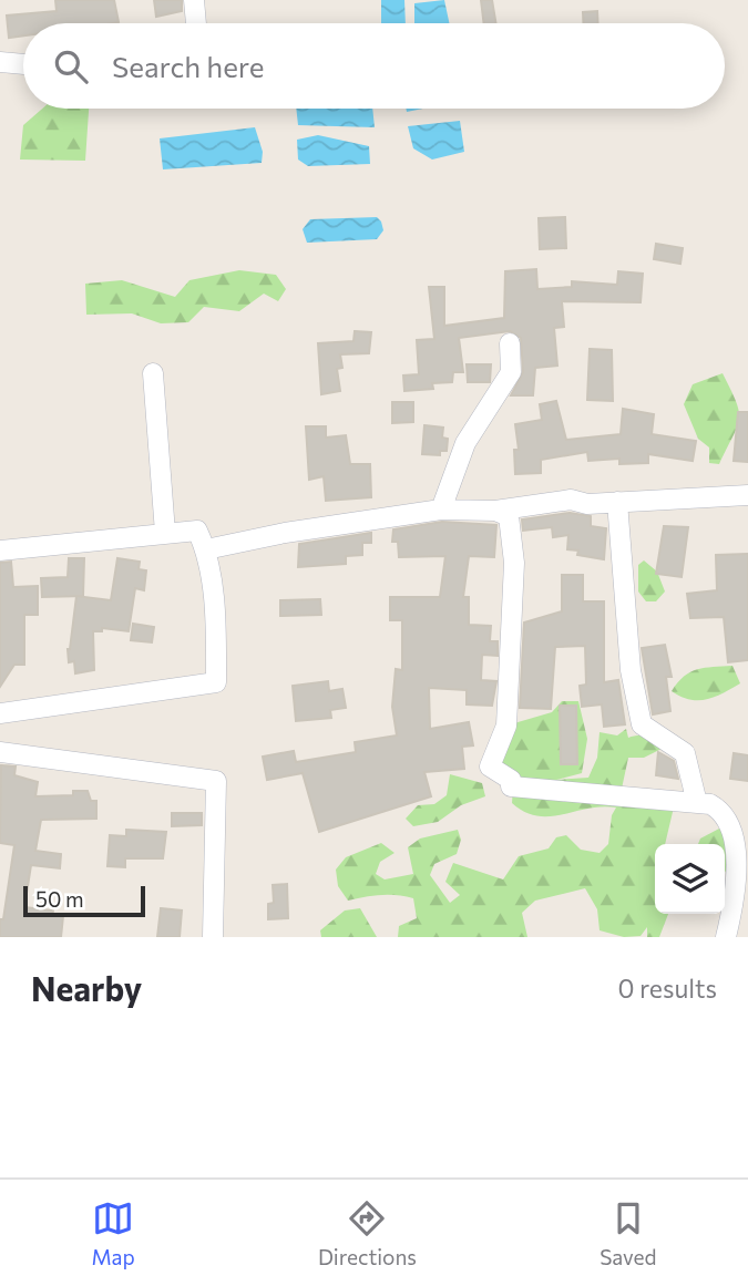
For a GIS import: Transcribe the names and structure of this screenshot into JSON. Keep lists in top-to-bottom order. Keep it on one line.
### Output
{"scale_bar":"50 m","page":{"search":"Search here","scale":"50 m","heading":["Nearby","0 results"],"nav":["Map","Directions","Saved"]}}
